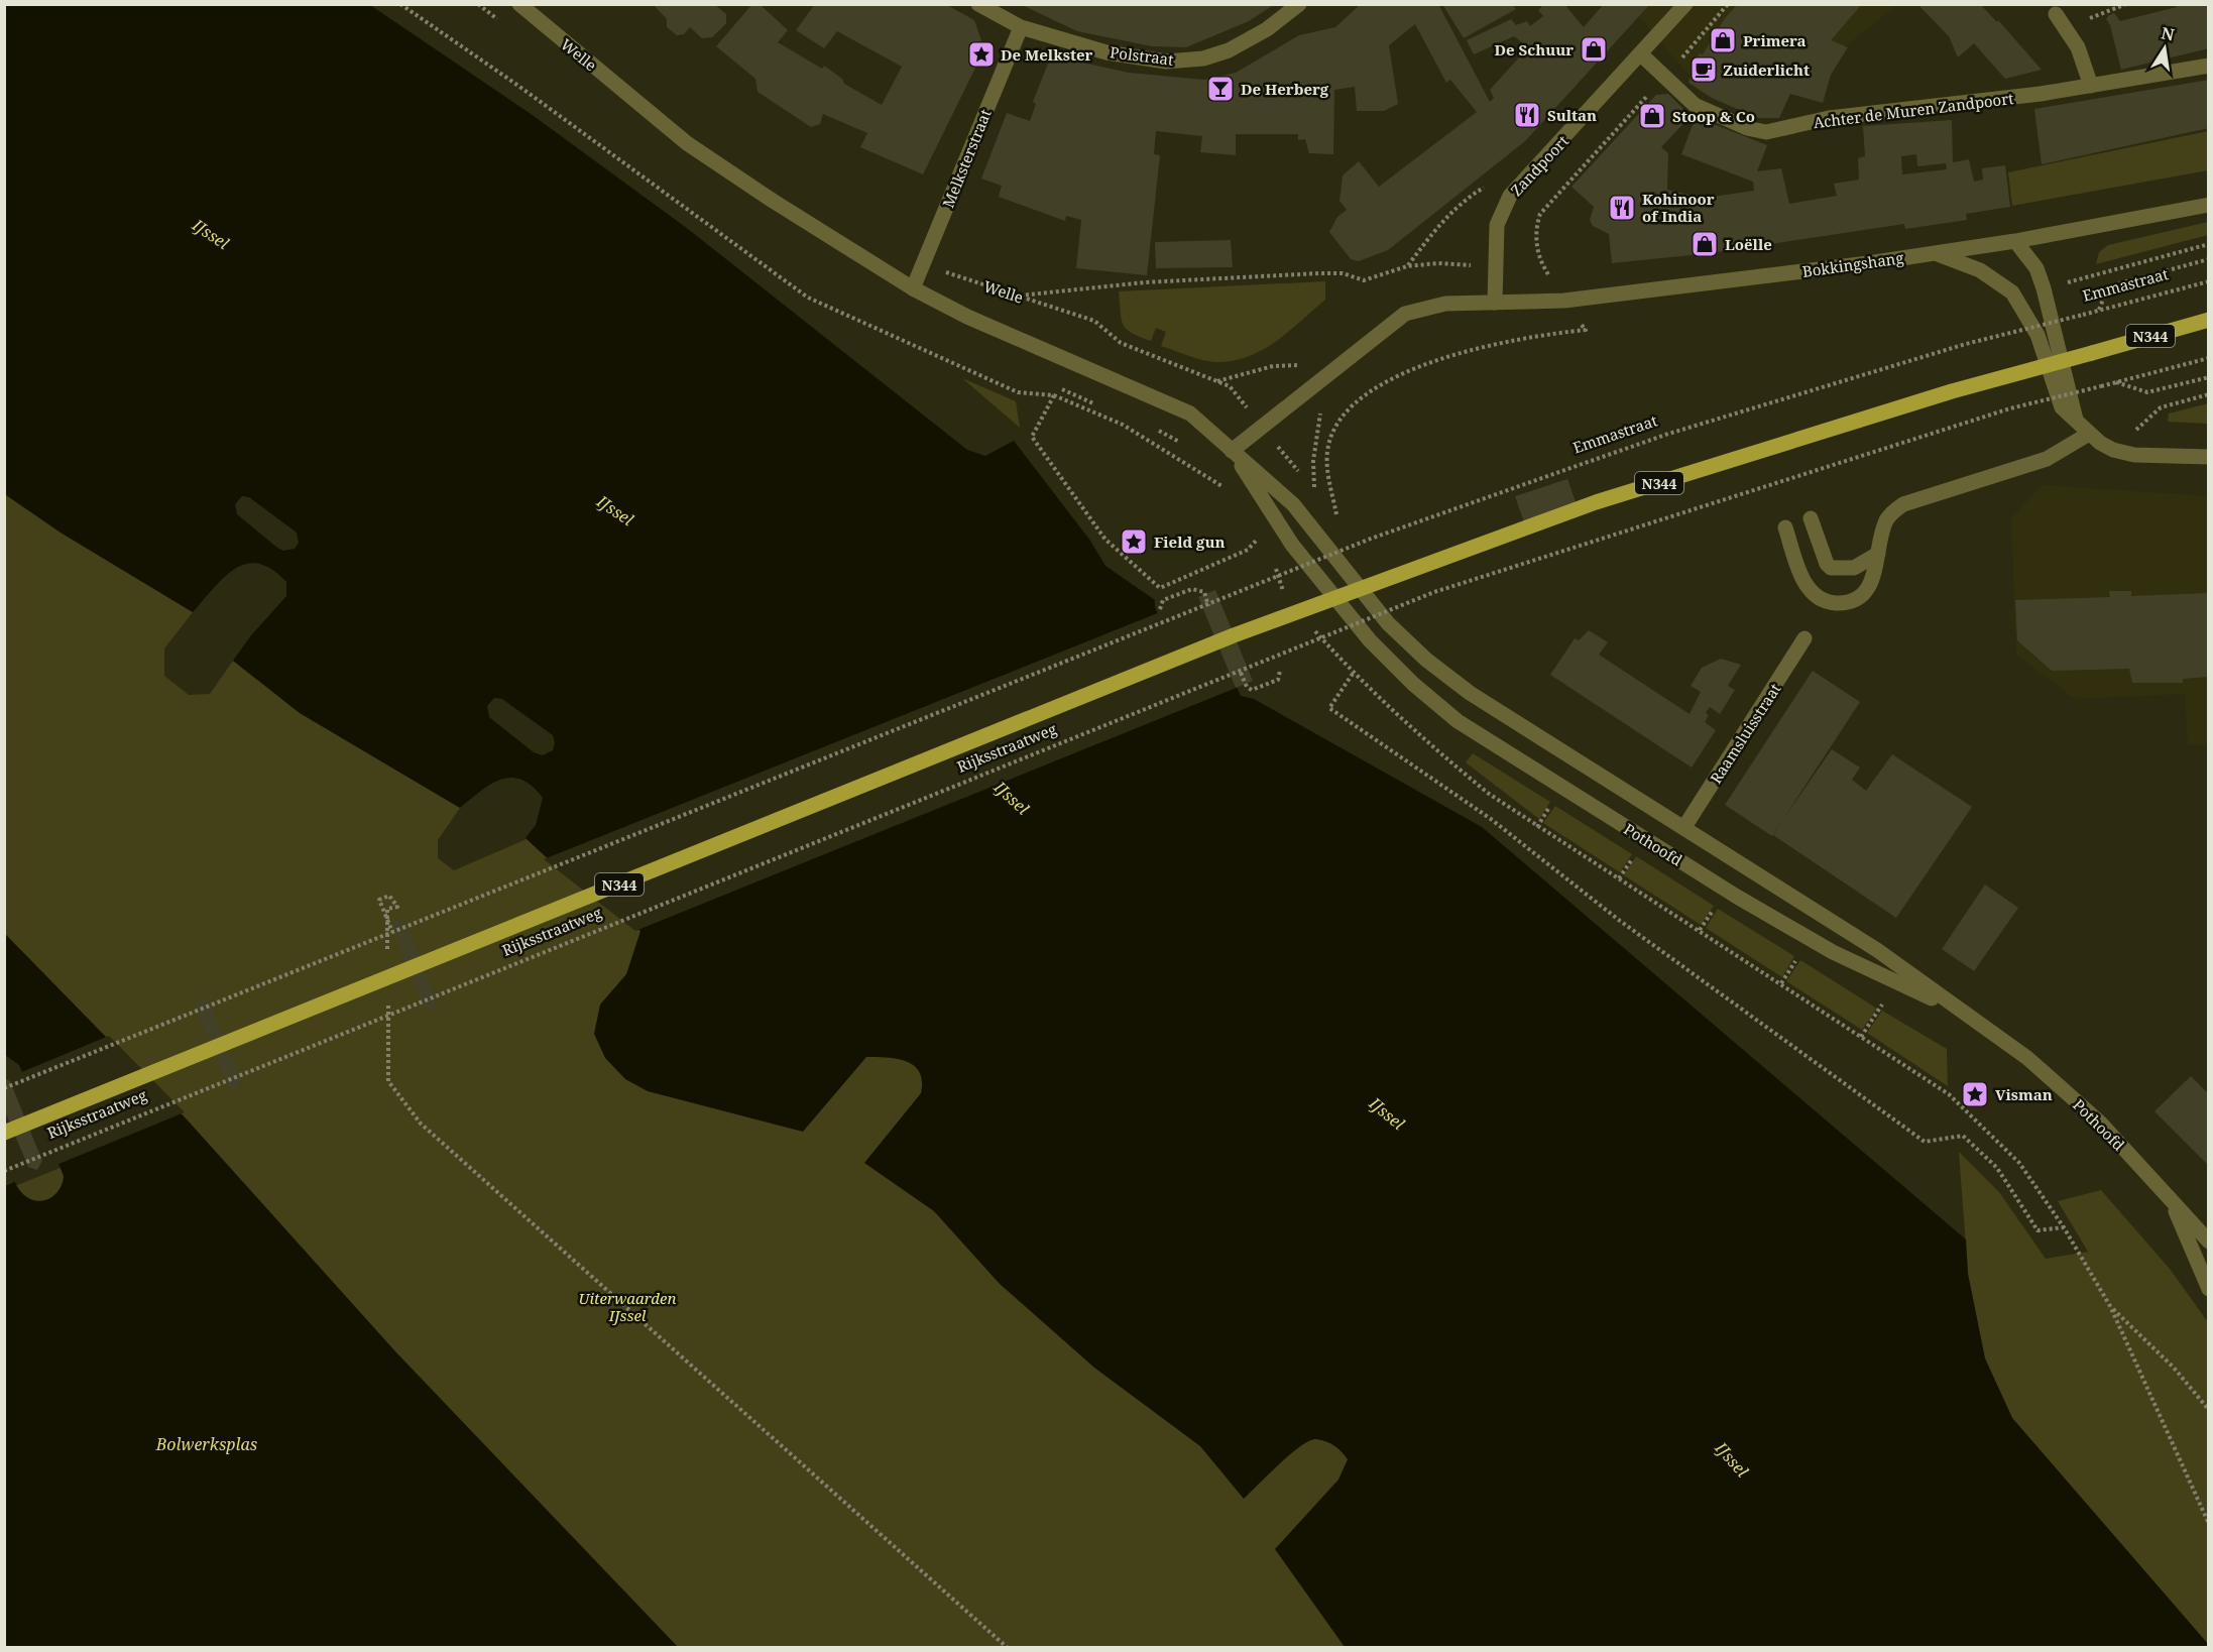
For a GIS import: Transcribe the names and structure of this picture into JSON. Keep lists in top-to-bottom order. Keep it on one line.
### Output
{"streets":{"main road":["N344","Rijksstraatweg"],"street":["Welle","Polstraat","Achter de Muren Zandpoort","Melksterstraat","Zandpoort","Bokkingshang","Raamsluisstraat","Pothoofd"],"path":["Emmastraat"]},"crossings":[["Welle","Melksterstraat"],["Welle","Pothoofd"],["Polstraat","Melksterstraat"],["Achter de Muren Zandpoort","Zandpoort"],["Zandpoort","Bokkingshang"],["Raamsluisstraat","Pothoofd"]],"water":["IJssel","Bolwerksplas"],"parks":["Uiterwaarden IJssel"],"places":{"shop":["Primera","De Schuur","Stoop & Co","Loëlle"],"place":["De Melkster","Field gun","Visman"],"cafe":["Zuiderlicht"],"bar":["De Herberg"],"restaurant":["Sultan","Kohinoor of India"]},"north":"top"}
